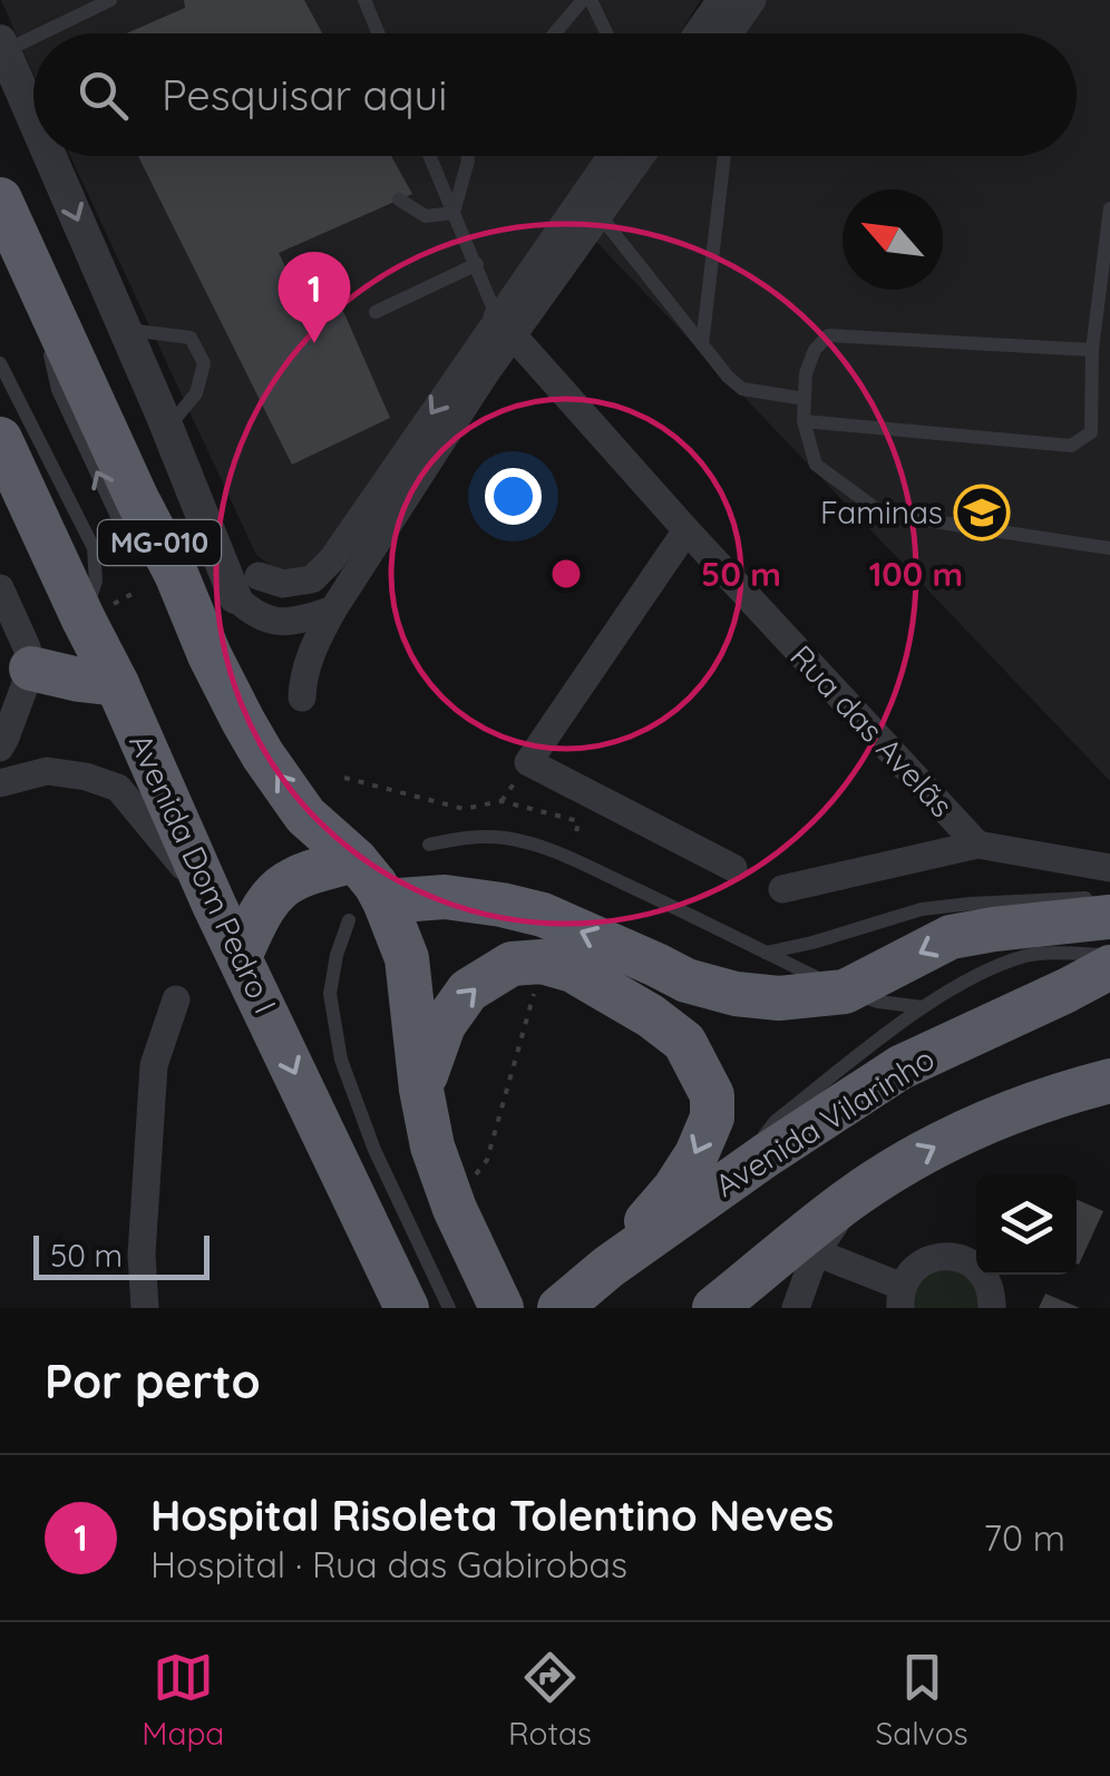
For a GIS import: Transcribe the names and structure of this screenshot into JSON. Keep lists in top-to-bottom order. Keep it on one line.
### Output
{"streets":{"highway":["MG-010","Avenida Dom Pedro I","Avenida Vilarinho"],"street":["Rua das Avelãs"]},"places":{"school or university":["Faminas"]},"scale_bar":"50 m","north":"top left","page":{"search":"Pesquisar aqui","pins":"1","scale":"50 m","heading":"Por perto","list":[{"mark":"1","name":"Hospital Risoleta Tolentino Neves","note":"Hospital · Rua das Gabirobas","value":"70 m"}],"nav":["Mapa","Rotas","Salvos"]},"rings":["50 m","100 m"]}
